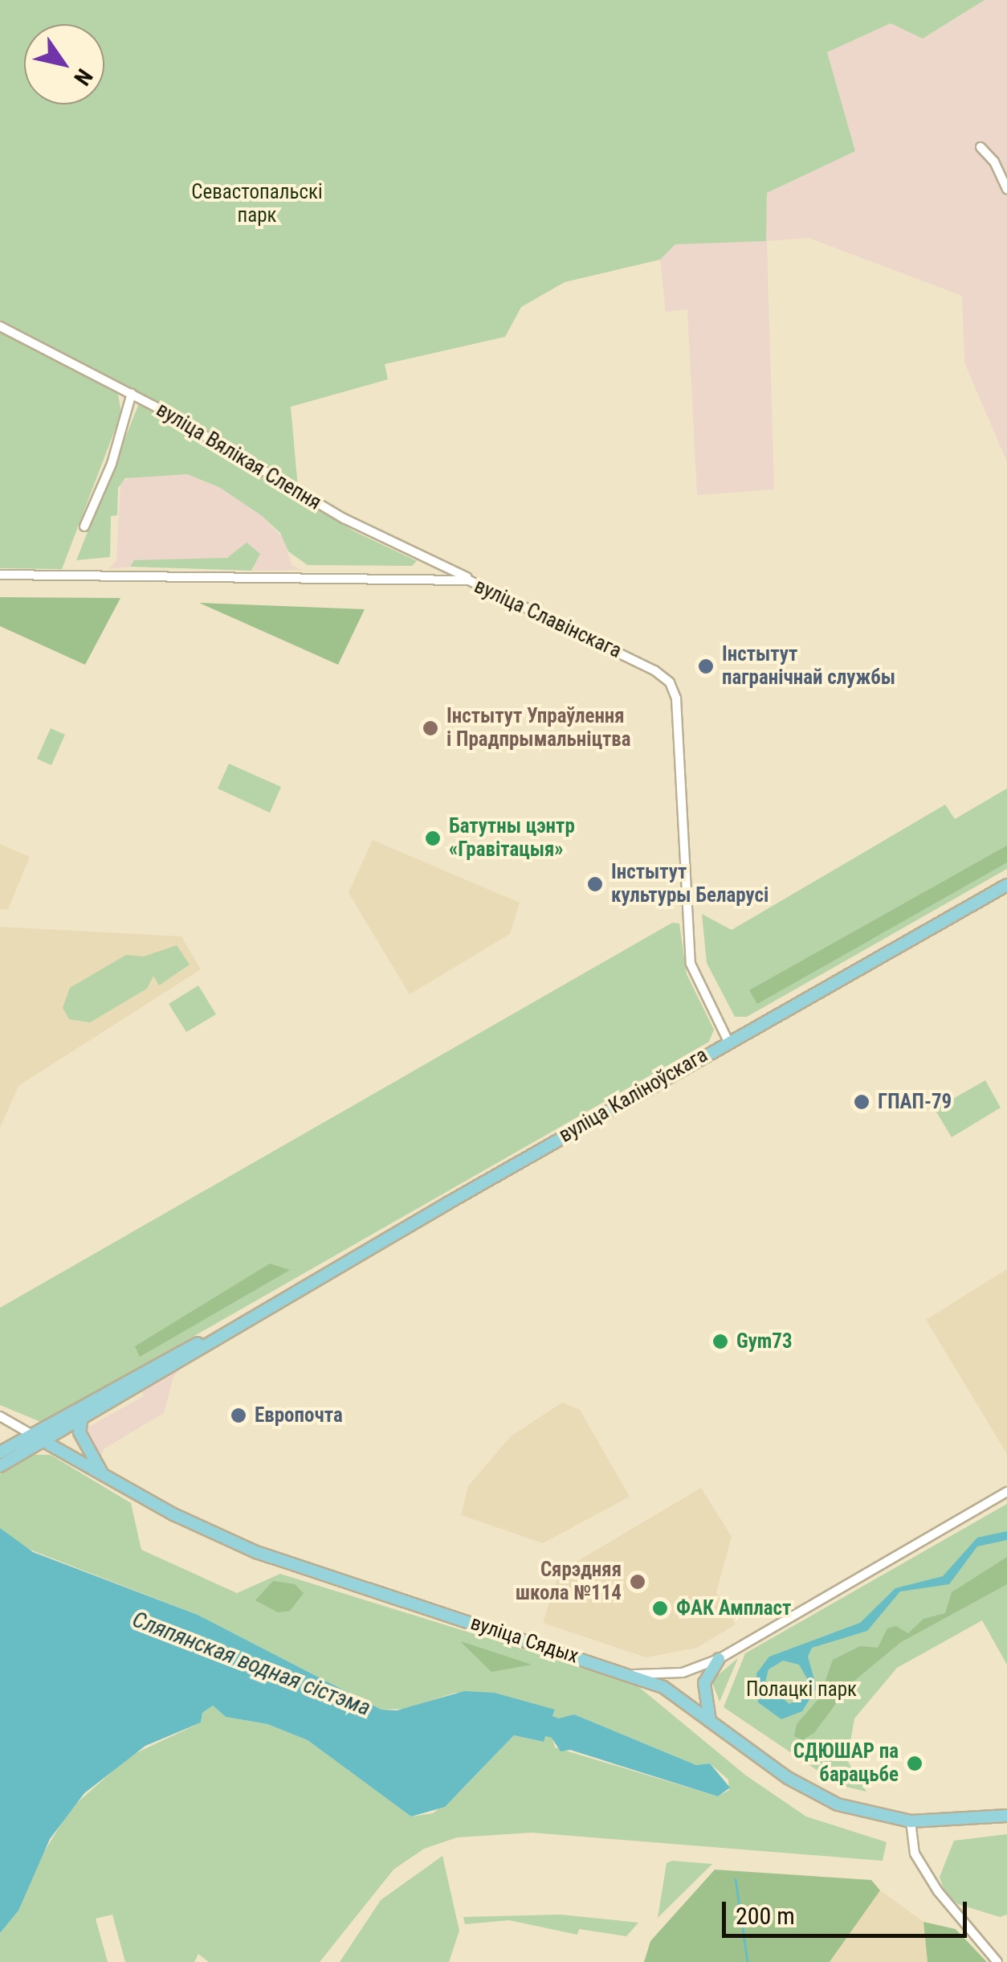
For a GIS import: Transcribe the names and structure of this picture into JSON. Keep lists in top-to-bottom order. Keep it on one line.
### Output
{"streets":{"main road":["вуліца Каліноўскага","вуліца Сядых"],"street":["вуліца Вялікая Слепня","вуліца Славінскага"]},"crossings":[["вуліца Вялікая Слепня","вуліца Славінскага"],["вуліца Славінскага","вуліца Каліноўскага"],["вуліца Каліноўскага","вуліца Сядых"]],"water":["Сляпянская водная сістэма"],"parks":["Севастопальскі парк","Полацкі парк"],"places":["Інстытут пагранічнай службы","Інстытут Упраўлення і Прадпрымальніцтва","Батутны цэнтр «Гравітацыя»","Інстытут культуры Беларусі","ГПАП-79","Gym73","Европочта","Сярэдняя школа №114","ФАК Ампласт","СДЮШАР па барацьбе"],"scale_bar":"200 m","north":"bottom right"}
